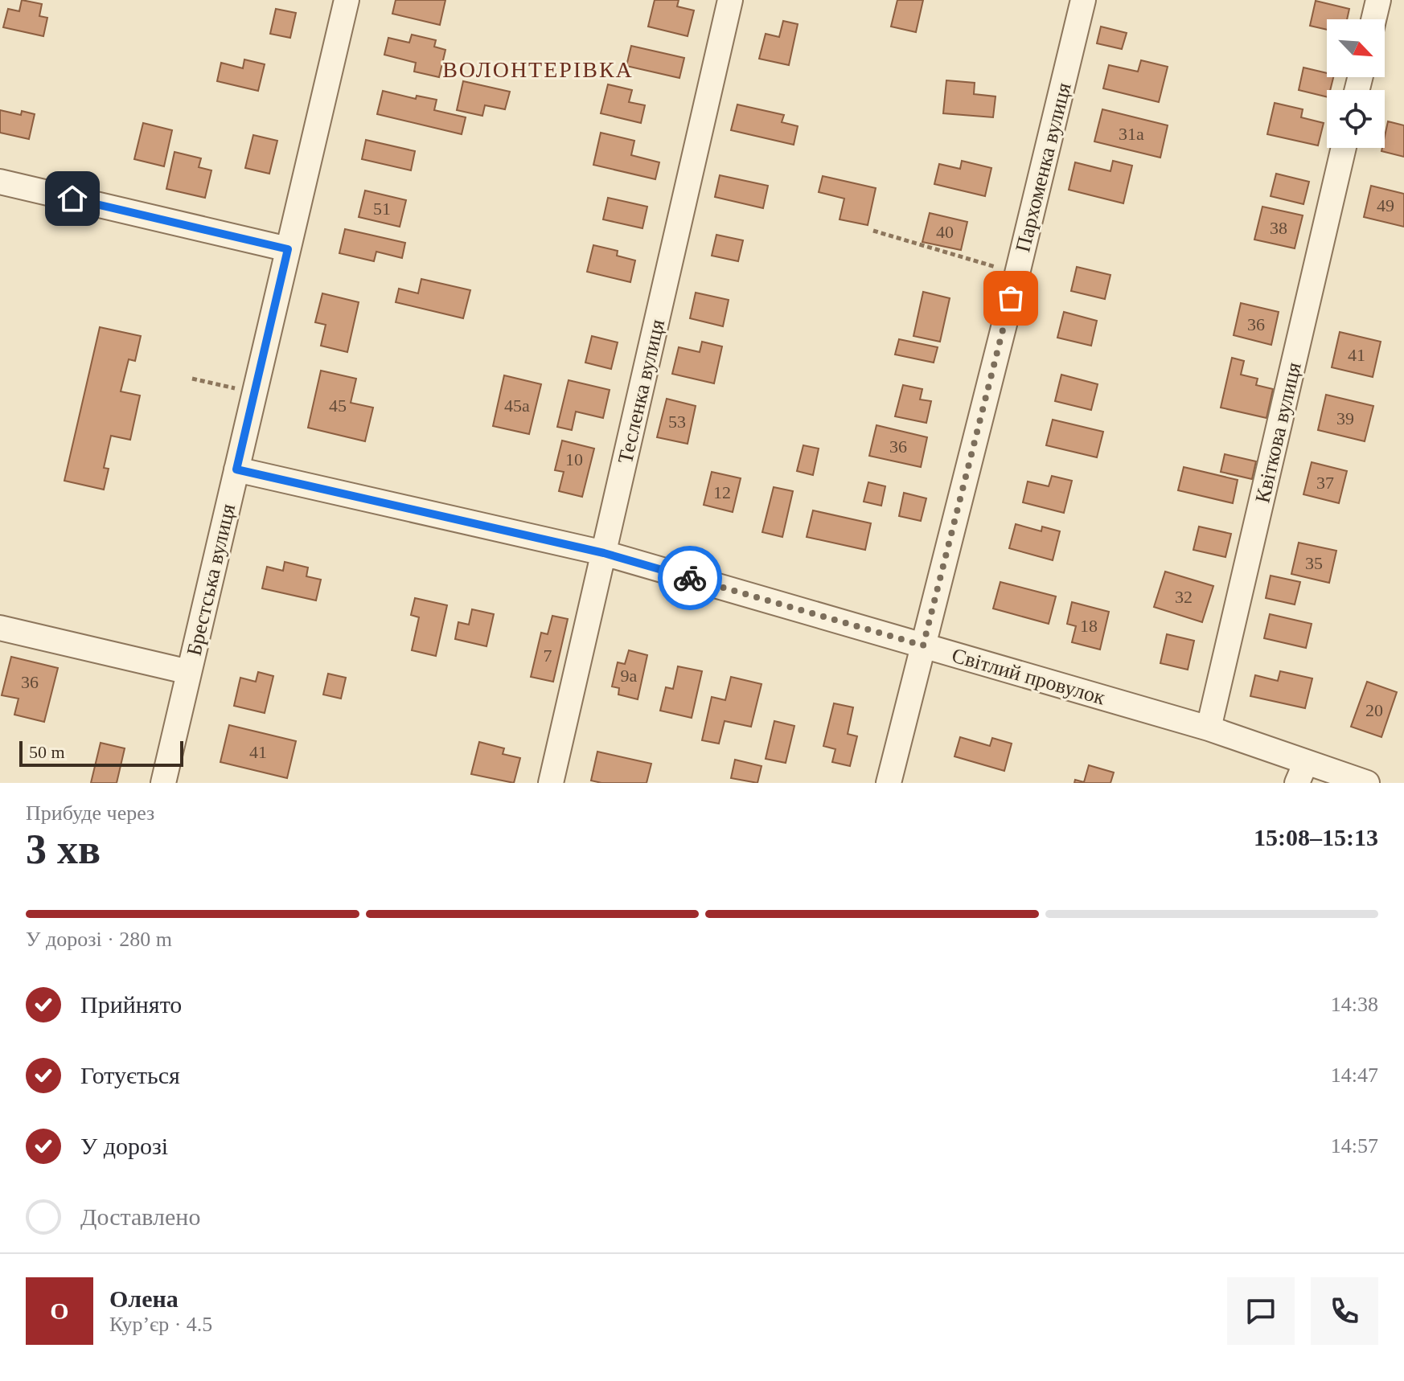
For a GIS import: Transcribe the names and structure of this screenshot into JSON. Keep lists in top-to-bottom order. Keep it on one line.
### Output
{"streets":{"street":["Пархоменка вулиця","Тесленка вулиця","Квіткова вулиця","Брестська вулиця","Світлий провулок"]},"crossings":[["Пархоменка вулиця","Світлий провулок"],["Тесленка вулиця","Світлий провулок"],["Квіткова вулиця","Світлий провулок"],["Брестська вулиця","Світлий провулок"]],"districts":["ВОЛОНТЕРІВКА"],"house_numbers":["31а","49","51","38","40","36","41","45","45а","39","53","36","10","37","12","35","32","18","7","9а","36","20","41"],"scale_bar":"50 m","north":"bottom right","page":{"scale":"50 m","heading":["3 хв","Прибуде через","15:08–15:13"],"panel":["Олена","Кур’єр · 4.5"],"bar":"У дорозі · 280 m","list":[["Прийнято","14:38"],["Готується","14:47"],["У дорозі","14:57"],"Доставлено"],"round":"О"}}
